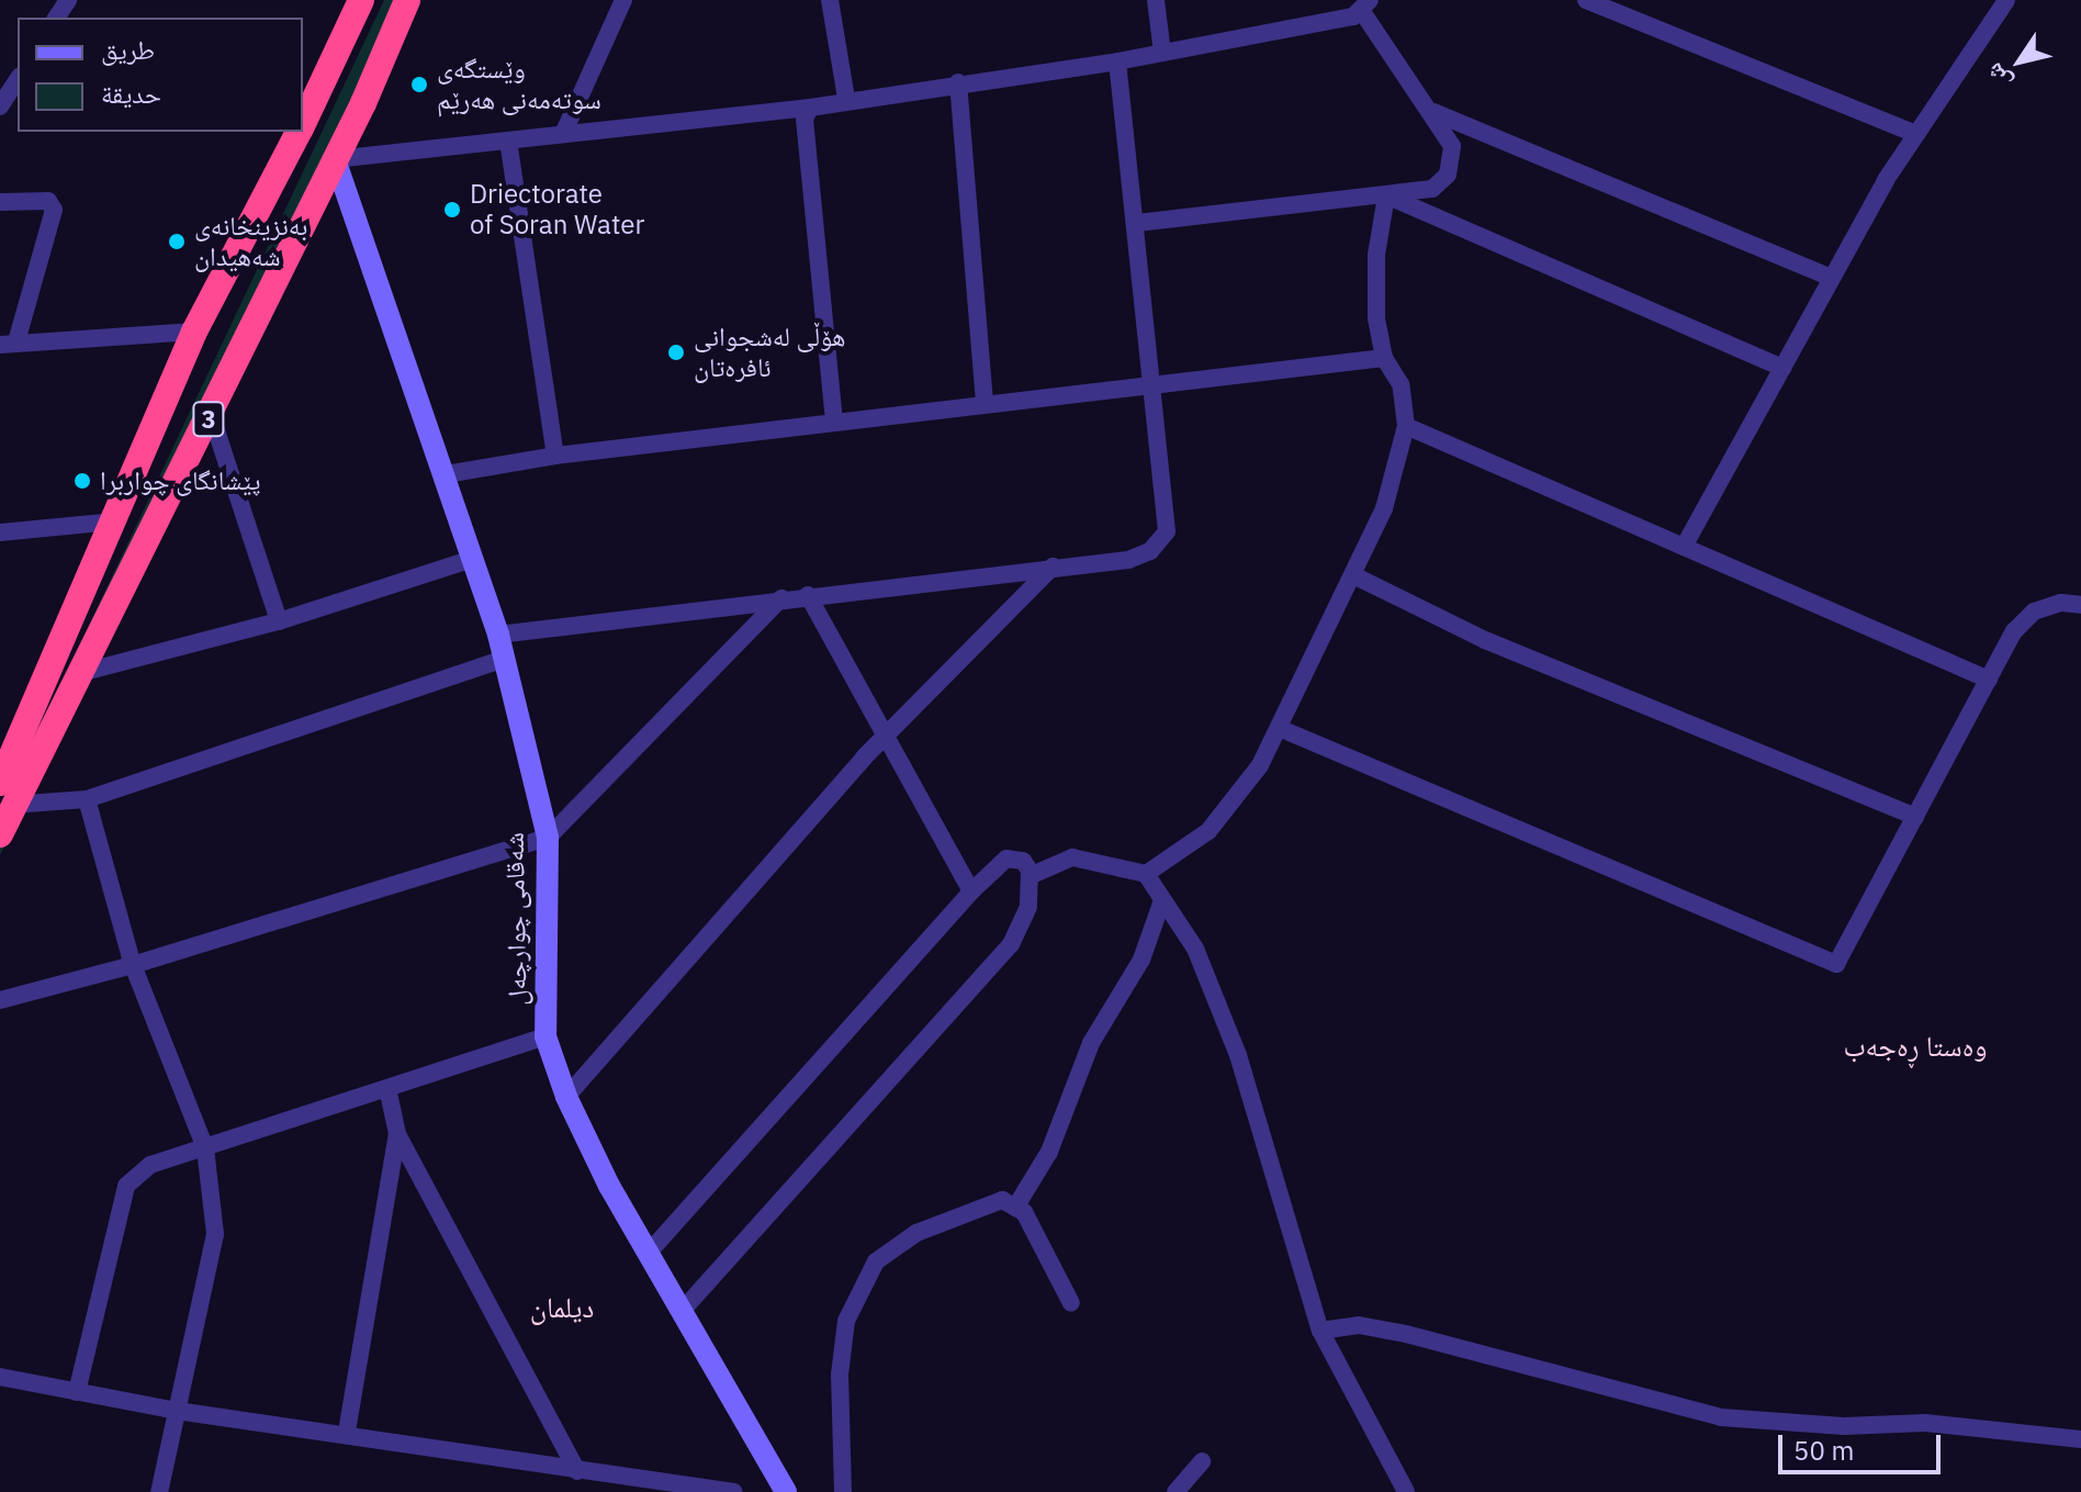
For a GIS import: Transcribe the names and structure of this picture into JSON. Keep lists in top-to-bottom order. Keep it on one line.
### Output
{"streets":{"highway":["3"],"main road":["شەقامی چوارچەل"]},"crossings":[["3","شەقامی چوارچەل"]],"districts":["وەستا ڕەجەب","دیلمان"],"places":["وێستگەی سوتەمەنی هەرێم","Driectorate of Soran Water","بەنزینخانەی شەهیدان","هۆڵی لەشجوانی ئافرەتان","پێشانگای چواربرا"],"legend":["طريق","حديقة"],"scale_bar":"50 m","north":"bottom left"}
